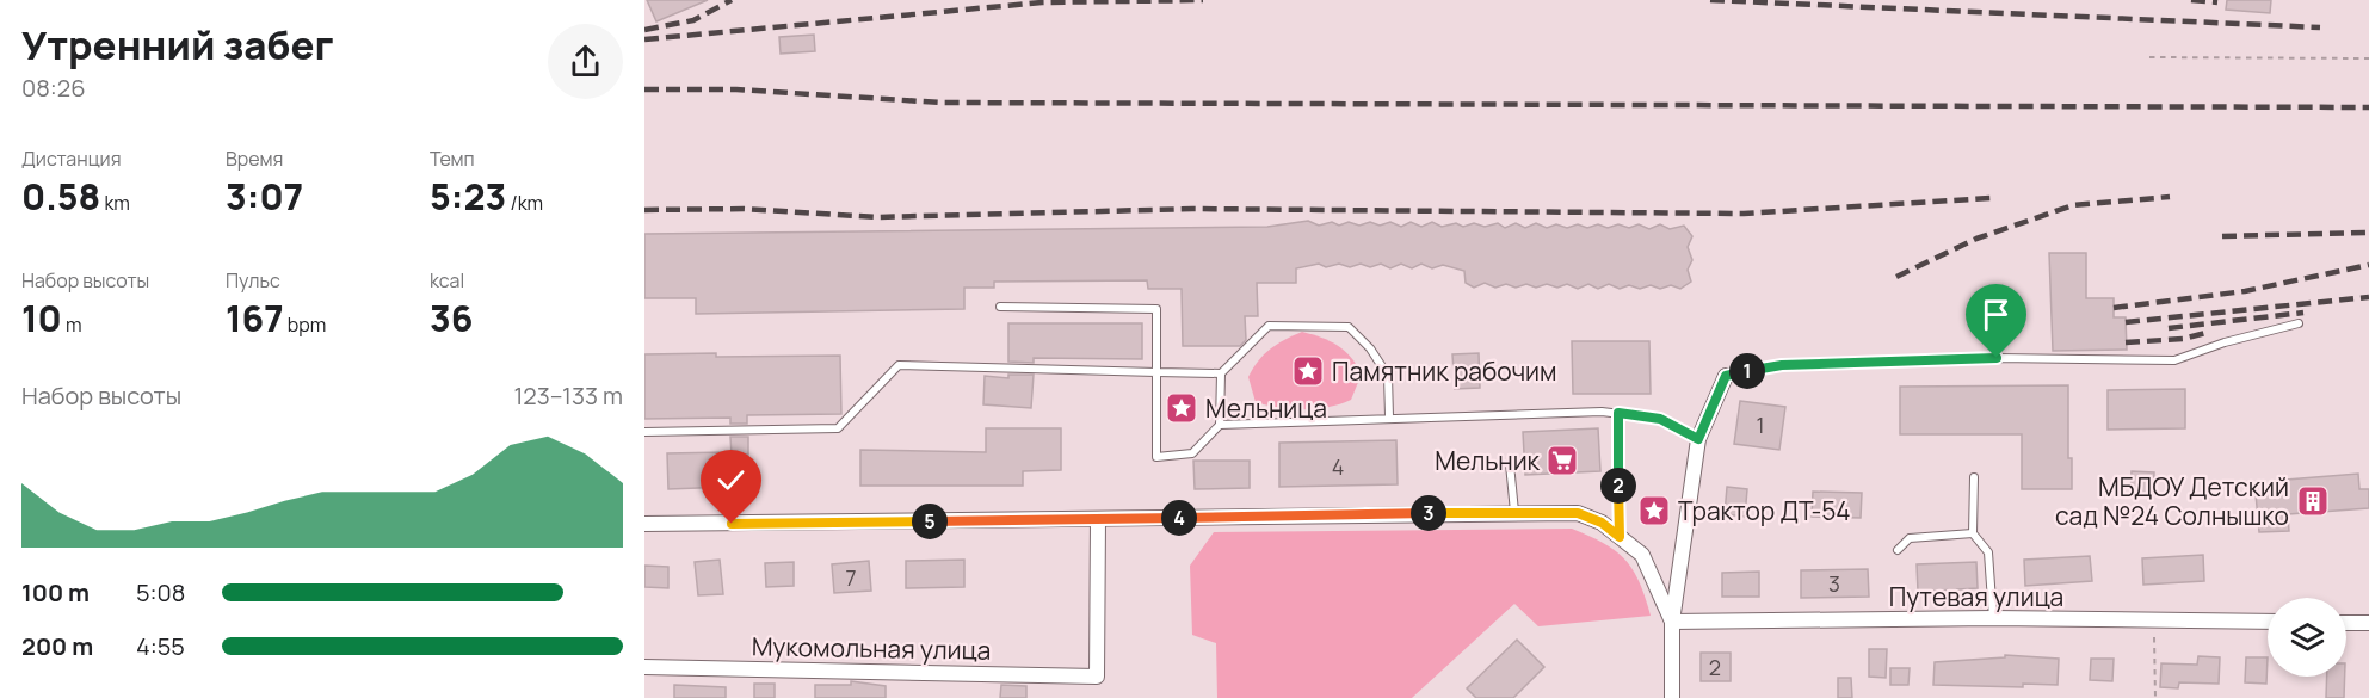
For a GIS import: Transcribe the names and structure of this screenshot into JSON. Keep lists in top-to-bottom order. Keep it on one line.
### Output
{"streets":{"street":["Путевая улица","Мукомольная улица"]},"places":{"place":["Памятник рабочим","Мельница","Трактор ДТ-54"],"supermarket":["Мельник"],"building":["МБДОУ Детский сад №24 Солнышко"]},"house_numbers":["1","4","7","3","2"],"page":{"heading":["Утренний забег","08:26"],"stats":[["Дистанция","0.58 km"],["Время","3:07"],["Темп","5:23 /km"],["Набор высоты","10 m"],["Пульс","167 bpm"],["kcal","36"]],"pins":["1","2","3","4","5"],"chart":["Набор высоты","123–133 m"],"list":[{"name":"100 m","note":"5:08"},{"name":"200 m","note":"4:55"}]}}
